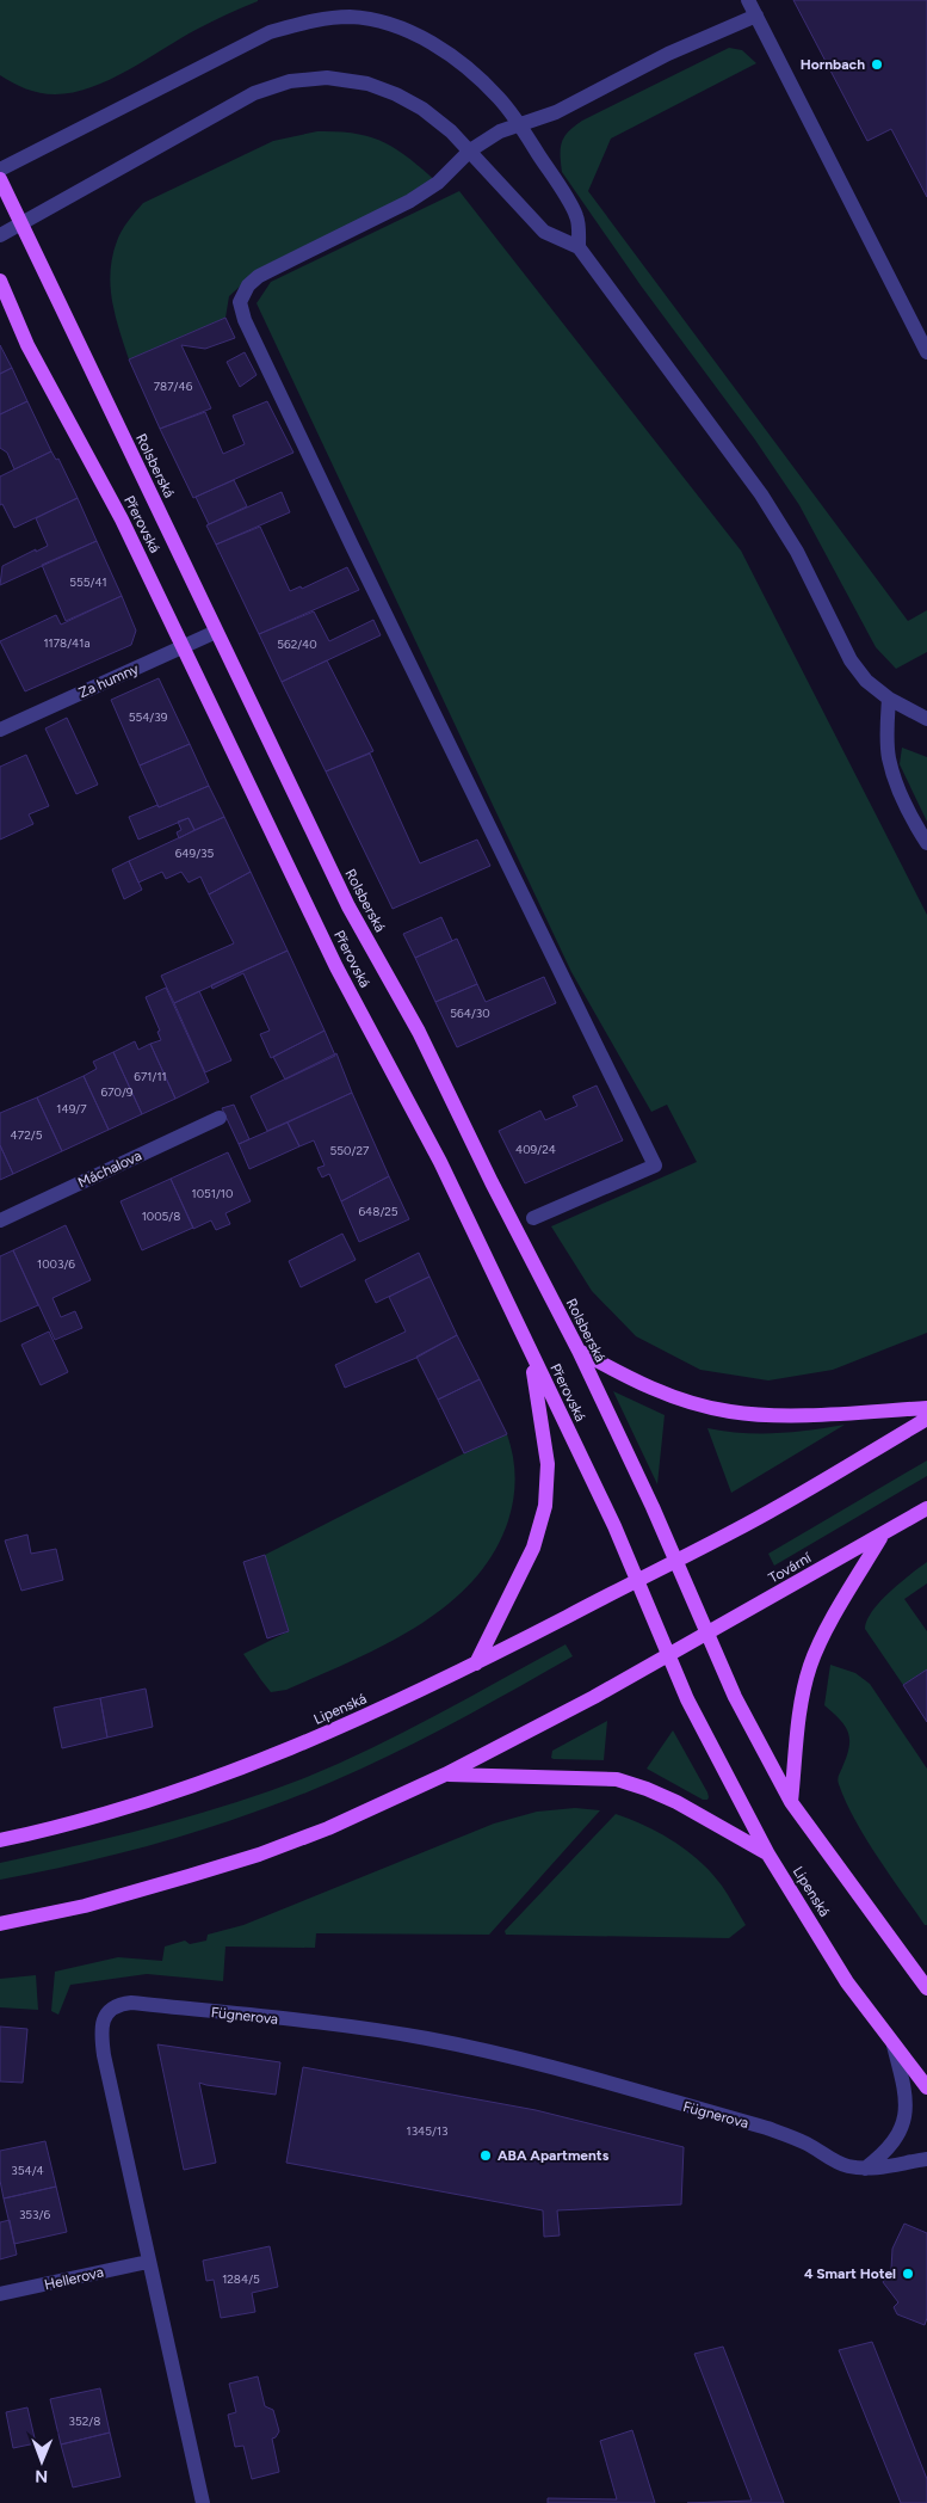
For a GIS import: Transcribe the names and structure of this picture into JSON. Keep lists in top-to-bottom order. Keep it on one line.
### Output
{"streets":{"main road":["Rolsberská","Přerovská","Tovární","Lipenská"],"street":["Za humny","Máchalova","Fügnerova","Hellerova"]},"crossings":[["Rolsberská","Za humny"],["Rolsberská","Tovární"],["Rolsberská","Lipenská"],["Přerovská","Za humny"],["Přerovská","Tovární"],["Přerovská","Lipenská"],["Fügnerova","Hellerova"]],"places":["Hornbach","ABA Apartments","4 Smart Hotel"],"house_numbers":["787/46","555/41","1178/41a","562/40","554/39","649/35","564/30","671/11","670/9","149/7","472/5","409/24","550/27","1051/10","648/25","1005/8","1003/6","1345/13","354/4","353/6","1284/5","352/8"],"north":"bottom"}
